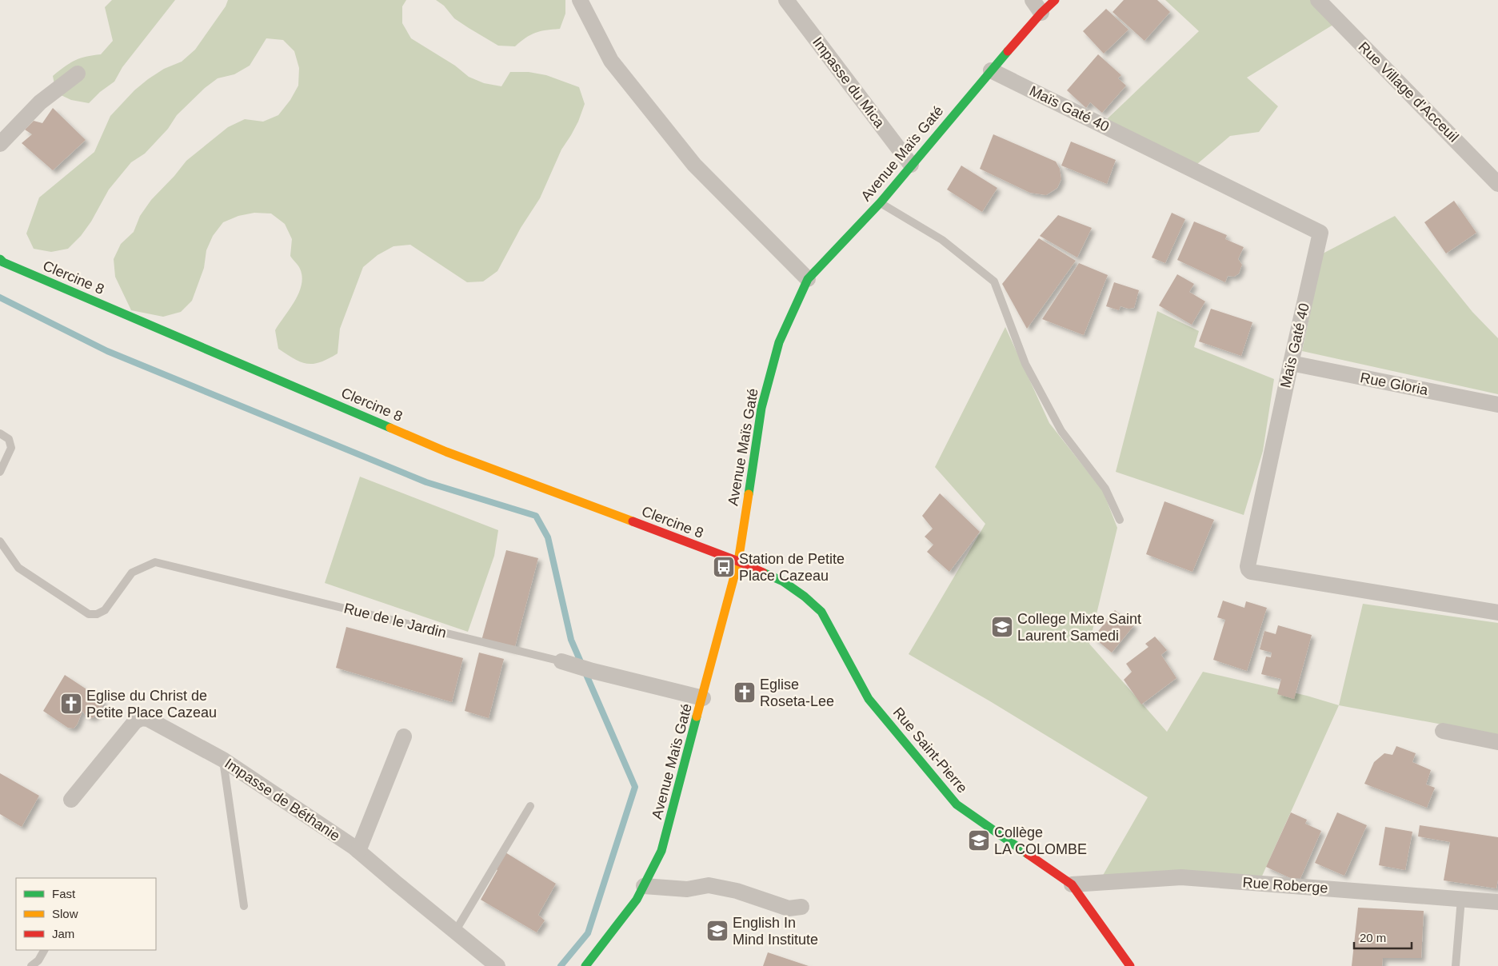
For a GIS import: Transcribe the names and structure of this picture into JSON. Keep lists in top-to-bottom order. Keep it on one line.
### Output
{"streets":{"street":["Impasse du Mica","Rue Village d'Acceuil","Maïs Gaté 40","Avenue Maïs Gaté","Clercine 8","Rue Gloria","Rue de le Jardin","Rue Saint-Pierre","Impasse de Béthanie","Rue Roberge"]},"crossings":[["Impasse du Mica","Avenue Maïs Gaté"],["Maïs Gaté 40","Avenue Maïs Gaté"],["Maïs Gaté 40","Rue Gloria"],["Avenue Maïs Gaté","Clercine 8"],["Avenue Maïs Gaté","Rue de le Jardin"],["Avenue Maïs Gaté","Rue Saint-Pierre"],["Clercine 8","Rue Saint-Pierre"],["Rue Saint-Pierre","Rue Roberge"]],"places":{"bus stop":["Station de Petite Place Cazeau"],"school or university":["College Mixte Saint Laurent Samedi","Collège LA COLOMBE","English In Mind Institute"],"church":["Eglise Roseta-Lee","Eglise du Christ de Petite Place Cazeau"]},"legend":["Fast","Slow","Jam"],"scale_bar":"20 m"}
